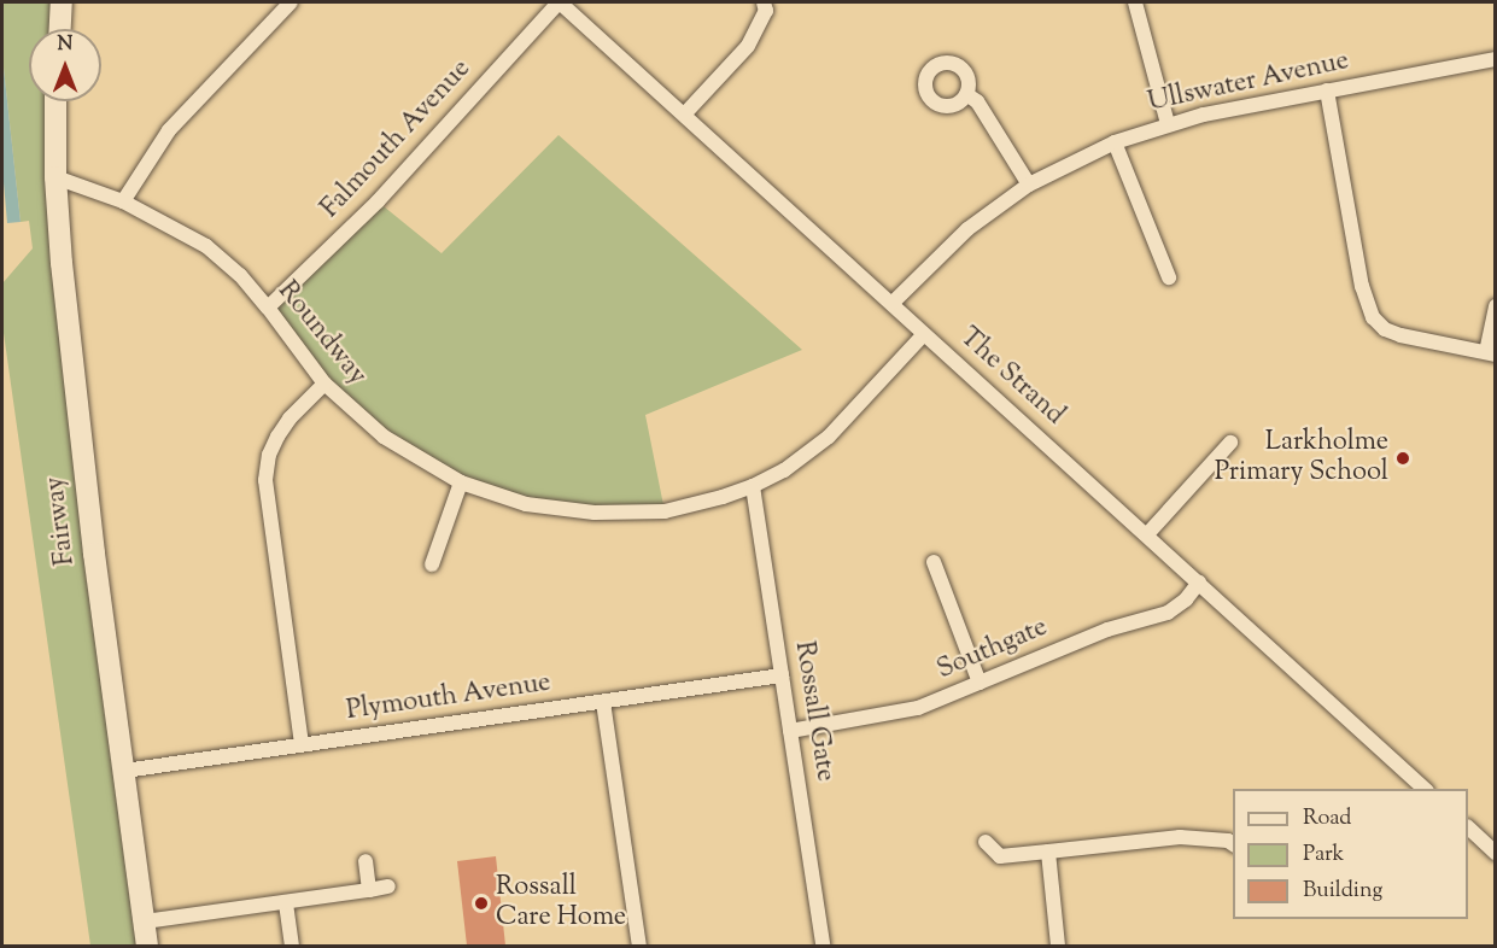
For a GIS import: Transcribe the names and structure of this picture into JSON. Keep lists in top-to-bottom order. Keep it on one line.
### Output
{"streets":{"street":["Ullswater Avenue","Falmouth Avenue","Roundway","The Strand","Fairway","Southgate","Plymouth Avenue","Rossall Gate"]},"crossings":[["Ullswater Avenue","The Strand"],["Falmouth Avenue","Roundway"],["Falmouth Avenue","The Strand"],["Roundway","The Strand"],["Roundway","Fairway"],["Roundway","Rossall Gate"],["The Strand","Southgate"],["Fairway","Plymouth Avenue"],["Southgate","Rossall Gate"],["Plymouth Avenue","Rossall Gate"]],"places":["Larkholme Primary School","Rossall Care Home"],"legend":["Road","Park","Building"],"north":"top"}
